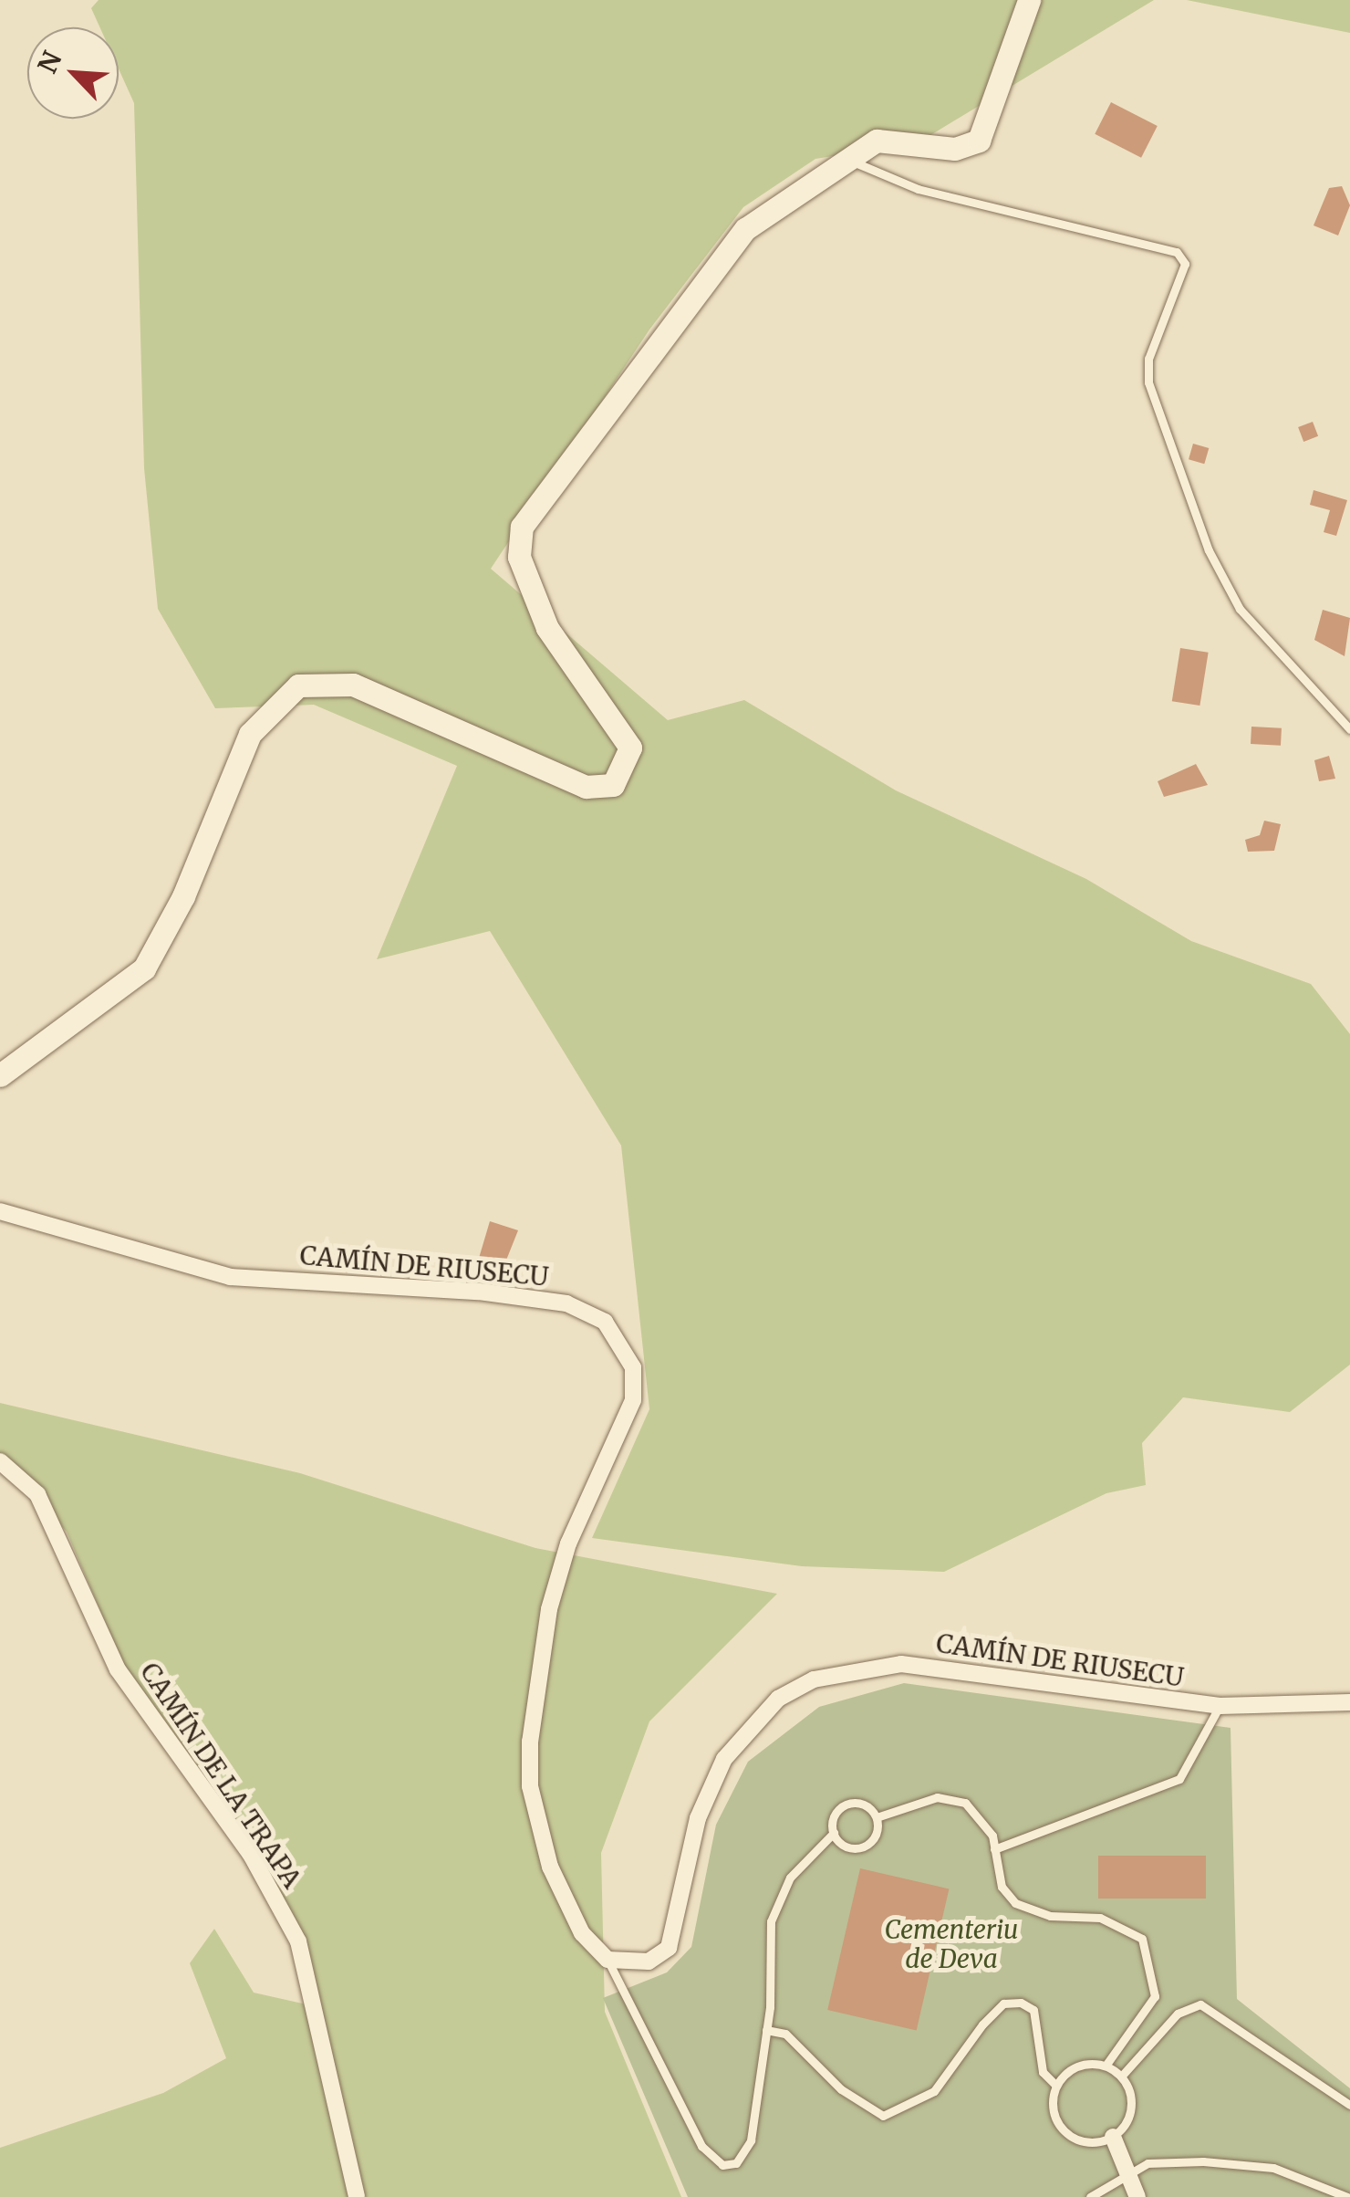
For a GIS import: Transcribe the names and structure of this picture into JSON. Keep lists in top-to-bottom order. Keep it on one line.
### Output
{"streets":{"street":["CAMÍN DE RIUSECU","CAMÍN DE LA TRAPA"]},"parks":["Cementeriu de Deva"],"north":"top left"}
